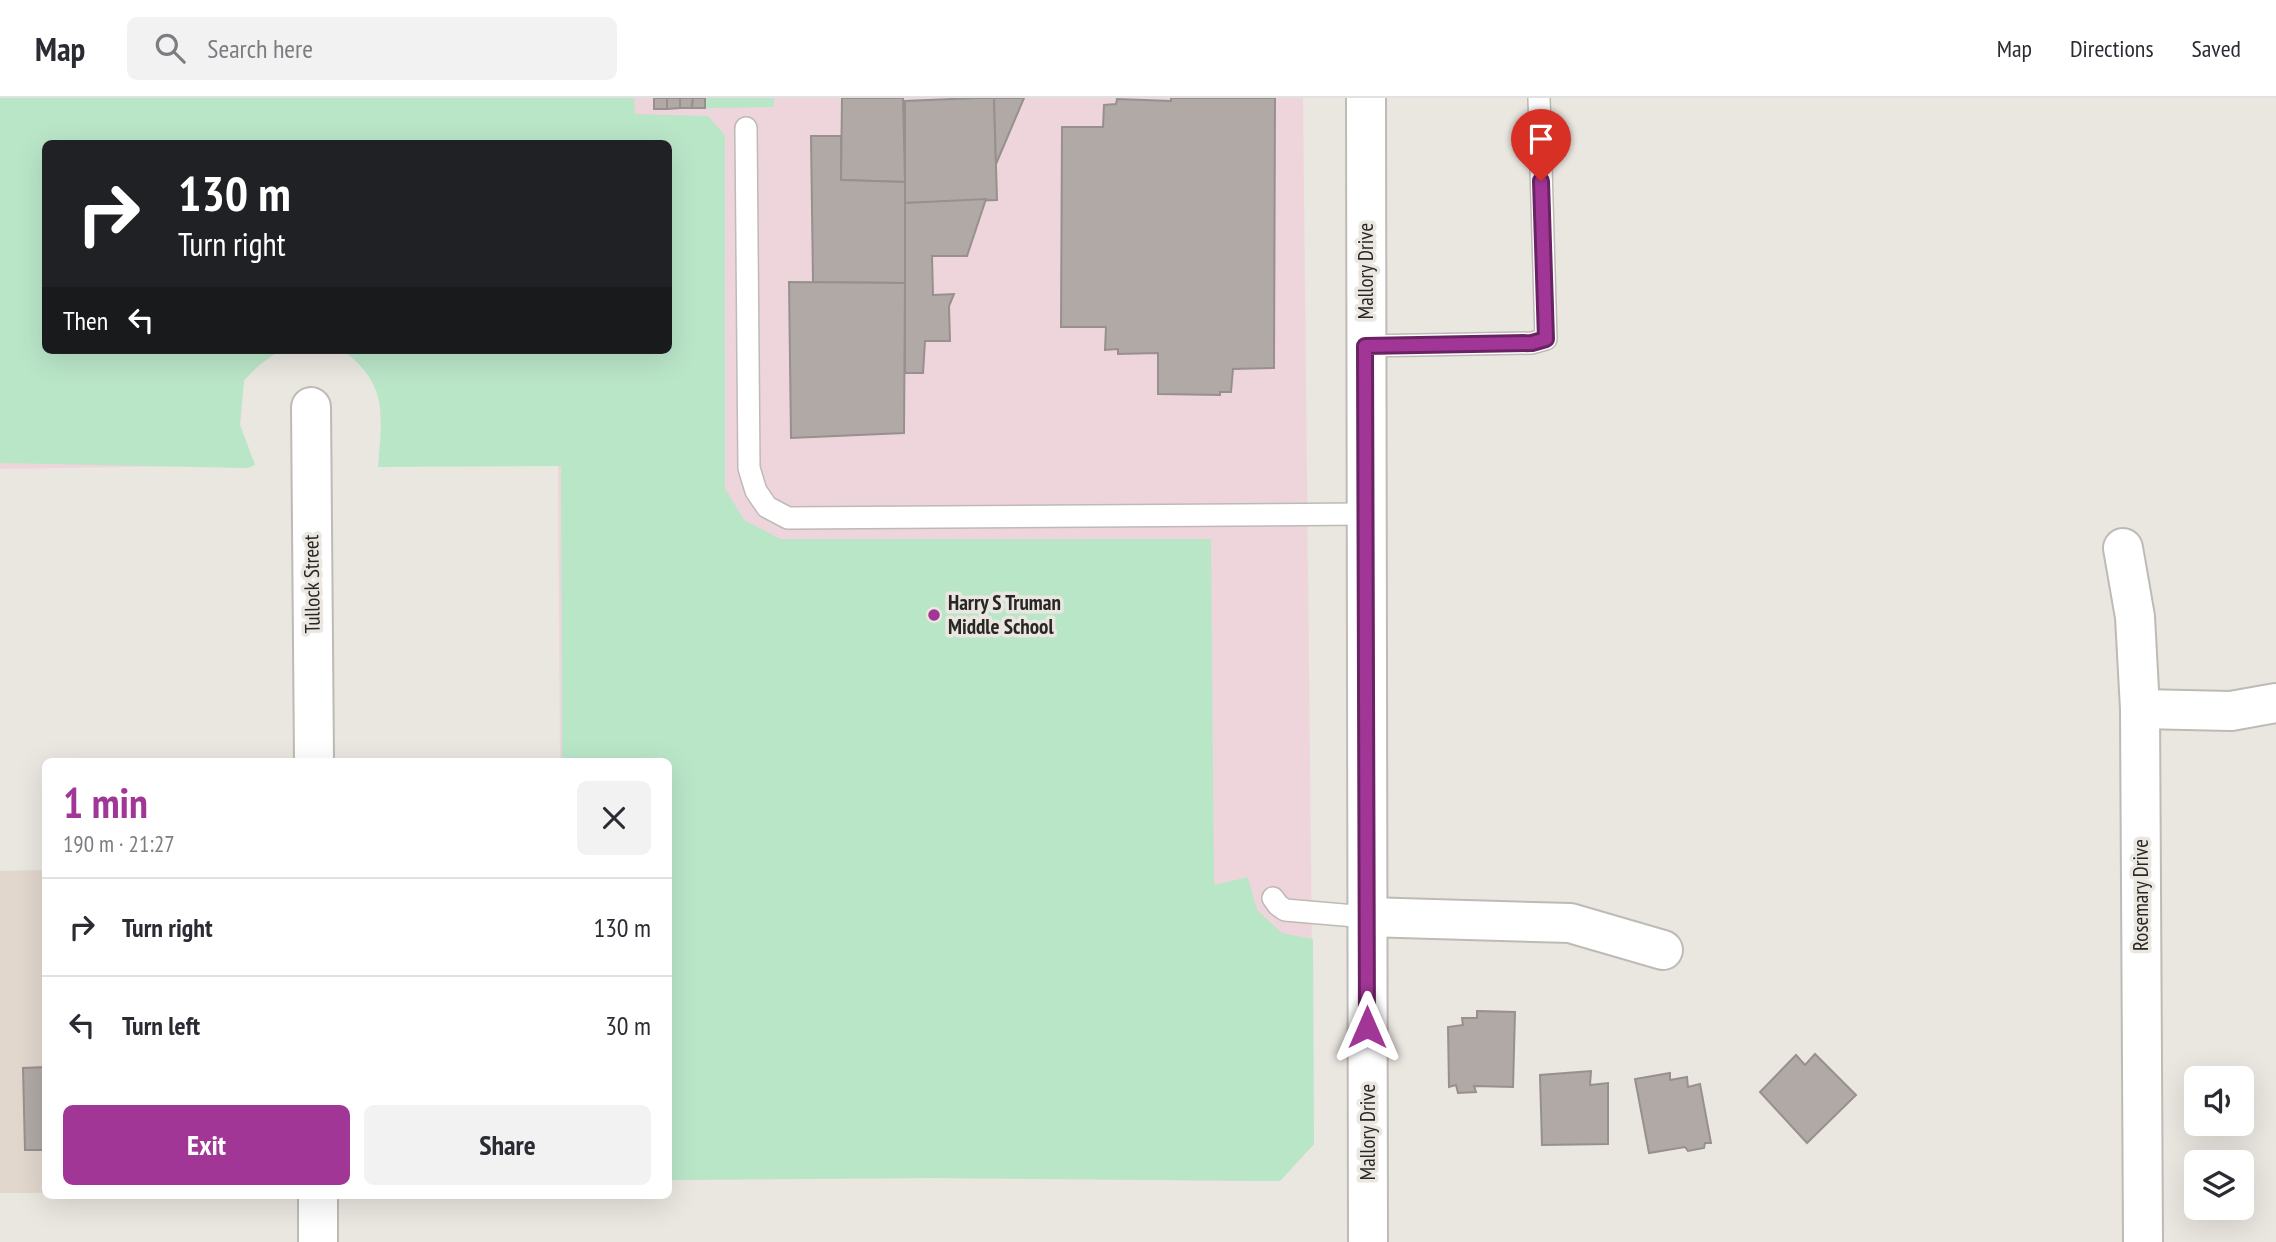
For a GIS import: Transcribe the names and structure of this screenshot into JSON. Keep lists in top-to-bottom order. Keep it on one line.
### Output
{"streets":{"street":["Mallory Drive","Tullock Street","Rosemary Drive"]},"places":["Harry S Truman Middle School"],"page":{"header":"Map","search":"Search here","nav":["Map","Directions","Saved"],"turn":["130 m","Turn right"],"then":"Then","heading":["1 min","190 m · 21:27"],"list":[{"name":"Turn right","value":"130 m"},{"name":"Turn left","value":"30 m"}],"buttons":["Exit","Share"]}}
